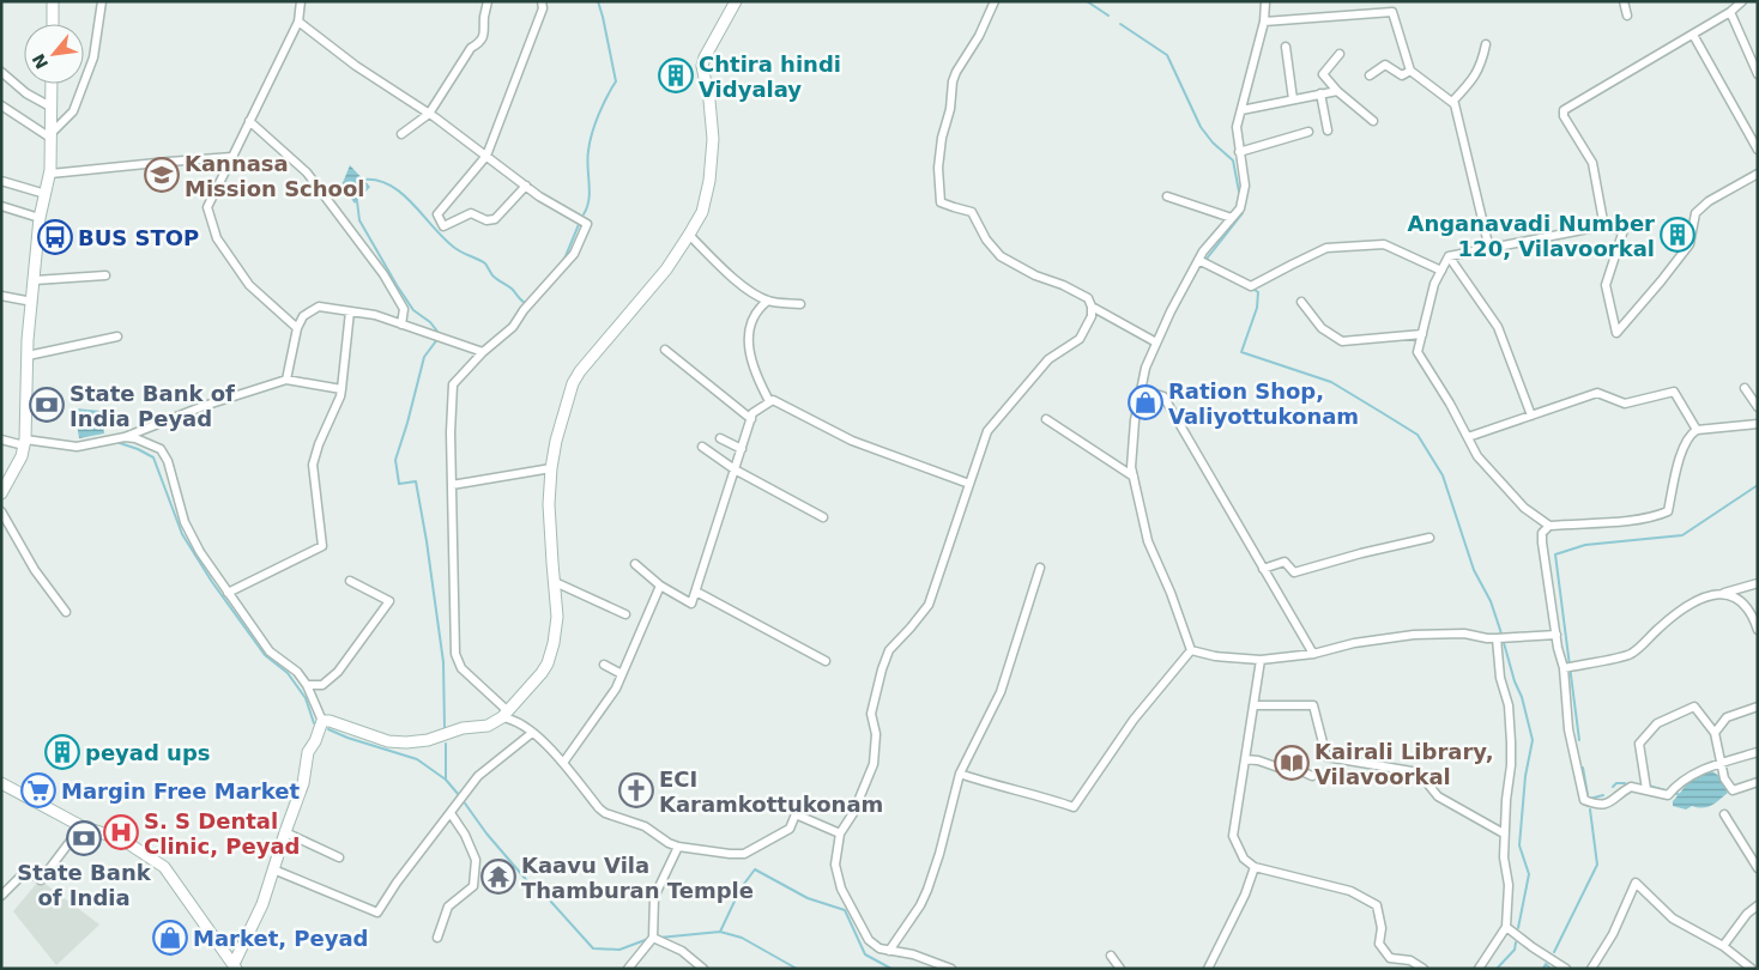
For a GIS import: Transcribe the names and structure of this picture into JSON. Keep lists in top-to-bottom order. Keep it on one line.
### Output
{"places":{"building":["Chtira hindi Vidyalay","Anganavadi Number 120, Vilavoorkal","peyad ups"],"school or university":["Kannasa Mission School"],"bus stop":["BUS STOP"],"shop":["Ration Shop, Valiyottukonam","Market, Peyad"],"bank":["State Bank of India Peyad","State Bank of India"],"library":["Kairali Library, Vilavoorkal"],"supermarket":["Margin Free Market"],"church":["ECI Karamkottukonam"],"hospital":["S. S Dental Clinic, Peyad"],"temple":["Kaavu Vila Thamburan Temple"]},"north":"bottom left"}
